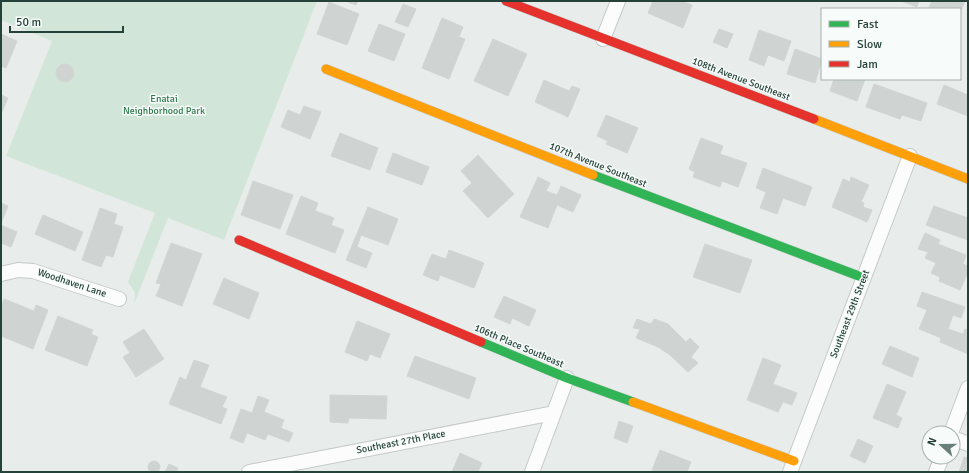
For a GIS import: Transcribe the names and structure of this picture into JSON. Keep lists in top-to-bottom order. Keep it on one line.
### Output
{"streets":{"street":["108th Avenue Southeast","107th Avenue Southeast","Woodhaven Lane","Southeast 29th Street","106th Place Southeast","Southeast 27th Place"]},"crossings":[["108th Avenue Southeast","Southeast 29th Street"],["107th Avenue Southeast","Southeast 29th Street"],["Southeast 29th Street","106th Place Southeast"]],"parks":["Enatai Neighborhood Park"],"legend":["Fast","Slow","Jam"],"scale_bar":"50 m","north":"left"}
